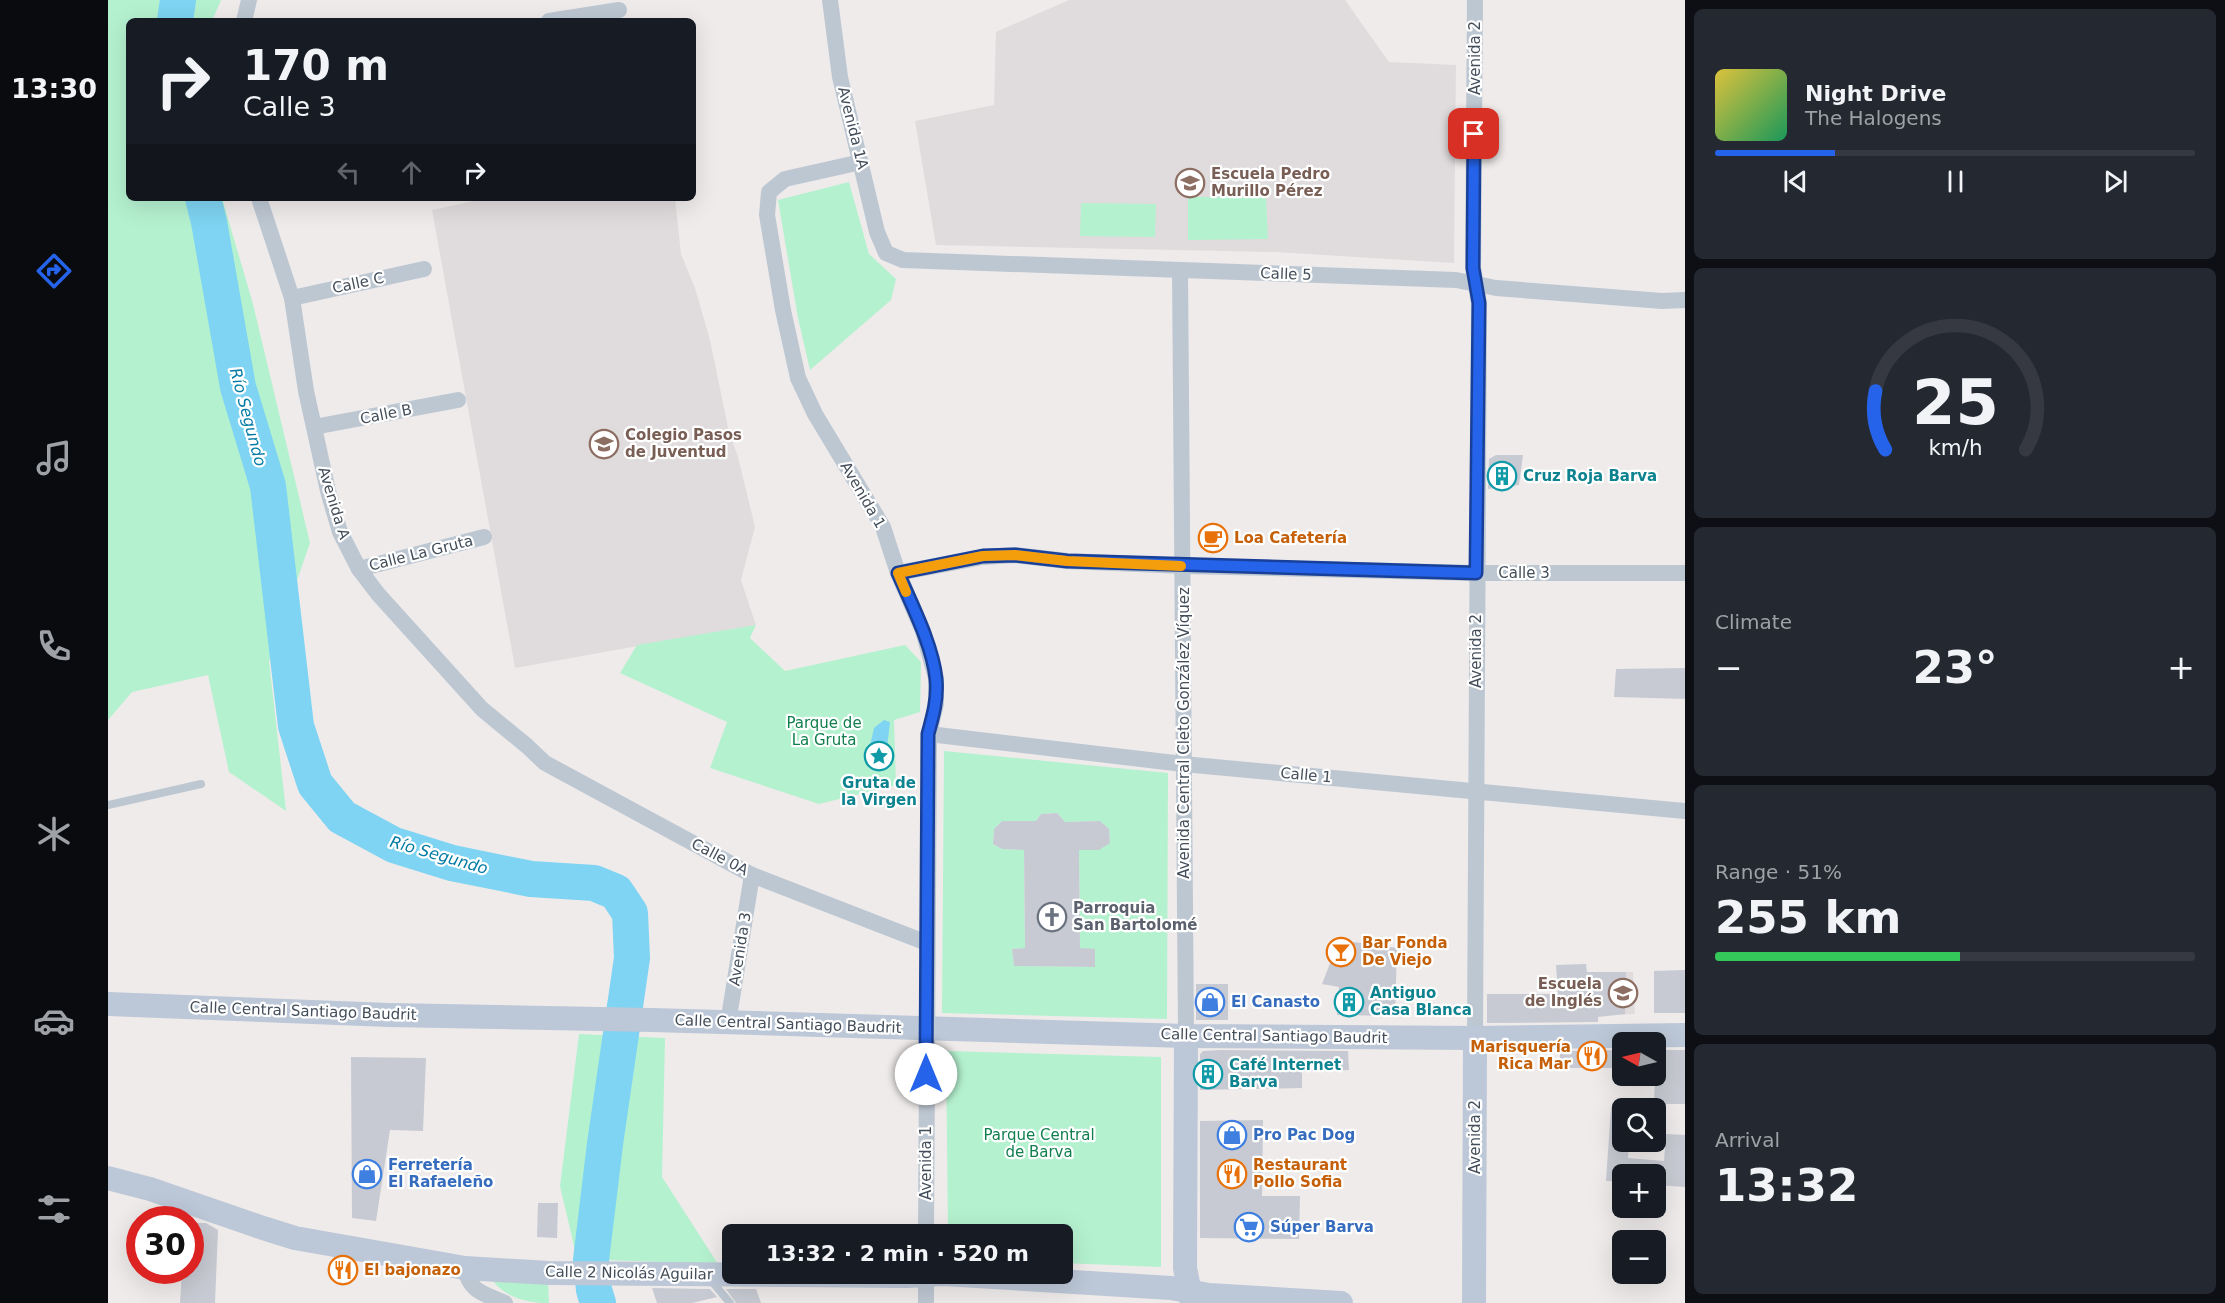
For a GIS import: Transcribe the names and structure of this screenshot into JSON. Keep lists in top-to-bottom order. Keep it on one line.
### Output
{"streets":{"main road":["Avenida 2","Avenida Central Cleto González Víquez","Calle Central Santiago Baudrit","Calle 2 Nicolás Aguilar"],"street":["Avenida 1A","Calle 5","Calle C","Calle B","Avenida 1","Avenida A","Calle La Gruta","Calle 3","Calle 1","Calle 0A","Avenida 3"]},"crossings":[["Avenida 2","Calle 5"],["Avenida 2","Calle 3"],["Avenida 2","Calle 1"],["Avenida 2","Calle Central Santiago Baudrit"],["Avenida 1A","Calle 5"],["Avenida 1A","Avenida 1"],["Calle 5","Avenida Central Cleto González Víquez"],["Calle C","Avenida A"],["Calle B","Avenida A"],["Avenida 1","Calle 3"],["Avenida 1","Calle 1"],["Avenida 1","Calle 0A"],["Avenida 1","Calle Central Santiago Baudrit"],["Avenida A","Calle La Gruta"],["Avenida A","Calle 0A"],["Calle 3","Avenida Central Cleto González Víquez"],["Avenida Central Cleto González Víquez","Calle 1"],["Avenida Central Cleto González Víquez","Calle Central Santiago Baudrit"],["Avenida Central Cleto González Víquez","Calle 2 Nicolás Aguilar"],["Calle 0A","Avenida 3"],["Avenida 3","Calle Central Santiago Baudrit"]],"water":["Río Segundo"],"parks":["Parque de La Gruta","Parque Central de Barva"],"places":{"school or university":["Escuela Pedro Murillo Pérez","Colegio Pasos de Juventud","Escuela de Inglés"],"building":["Cruz Roja Barva","Antiguo Casa Blanca","Café Internet Barva"],"cafe":["Loa Cafetería"],"place":["Gruta de la Virgen"],"church":["Parroquia San Bartolomé"],"bar":["Bar Fonda De Viejo"],"shop":["El Canasto","Pro Pac Dog","Ferretería El Rafaeleño"],"restaurant":["Marisquería Rica Mar","Restaurant Pollo Sofia","El bajonazo"],"supermarket":["Súper Barva"]},"north":"left","page":{"tabs":"13:30","turn":["170 m","Calle 3"],"song":["Night Drive","The Halogens"],"tile":["Climate",["Range · 51%","255 km"],["Arrival","13:32"]],"heat":["−","23°","+"],"map_buttons":["+","−"],"limit":"30","trip":"13:32 · 2 min · 520 m","gauge":["25","km/h"]}}
